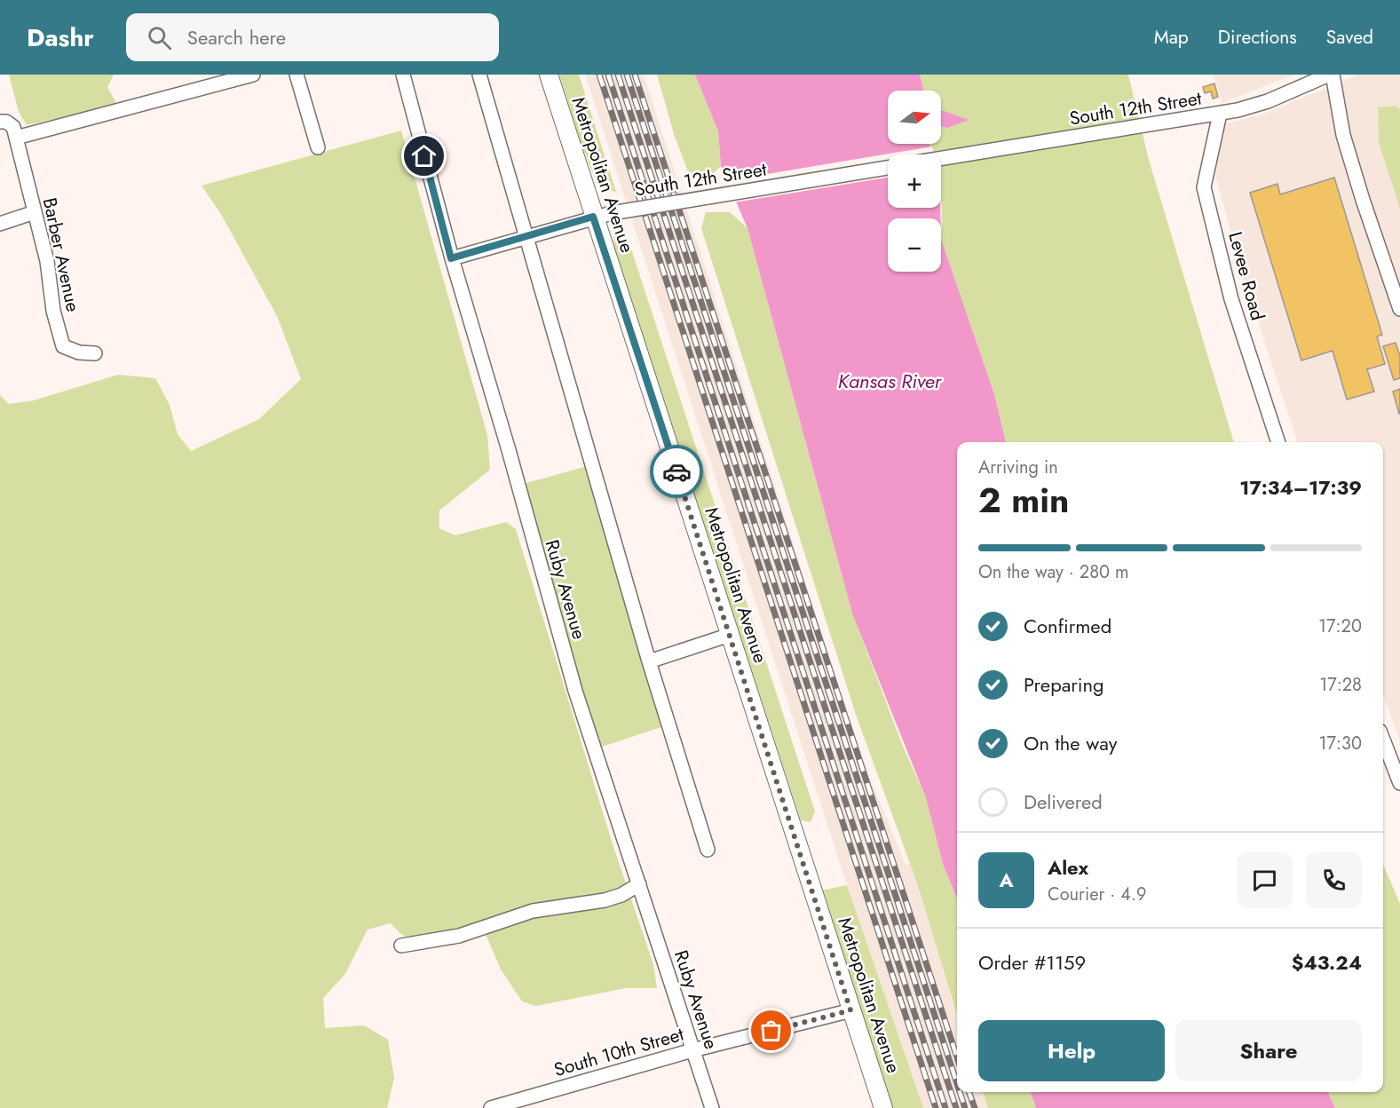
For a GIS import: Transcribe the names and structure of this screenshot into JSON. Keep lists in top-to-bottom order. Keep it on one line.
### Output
{"streets":{"main road":["Metropolitan Avenue"],"street":["South 12th Street","Barber Avenue","Levee Road","Ruby Avenue","South 10th Street"]},"crossings":[["South 12th Street","Metropolitan Avenue"],["South 12th Street","Levee Road"],["South 12th Street","Ruby Avenue"],["Metropolitan Avenue","South 10th Street"],["Ruby Avenue","South 10th Street"]],"water":["Kansas River"],"north":"right","page":{"header":"Dashr","search":"Search here","nav":["Map","Directions","Saved"],"map_buttons":["+","−"],"heading":["2 min","Arriving in","17:34–17:39"],"panel":["Alex","Courier · 4.9","Order #1159","$43.24"],"bar":"On the way · 280 m","list":[["Confirmed","17:20"],["Preparing","17:28"],["On the way","17:30"],"Delivered"],"round":"A","buttons":["Help","Share"]}}
